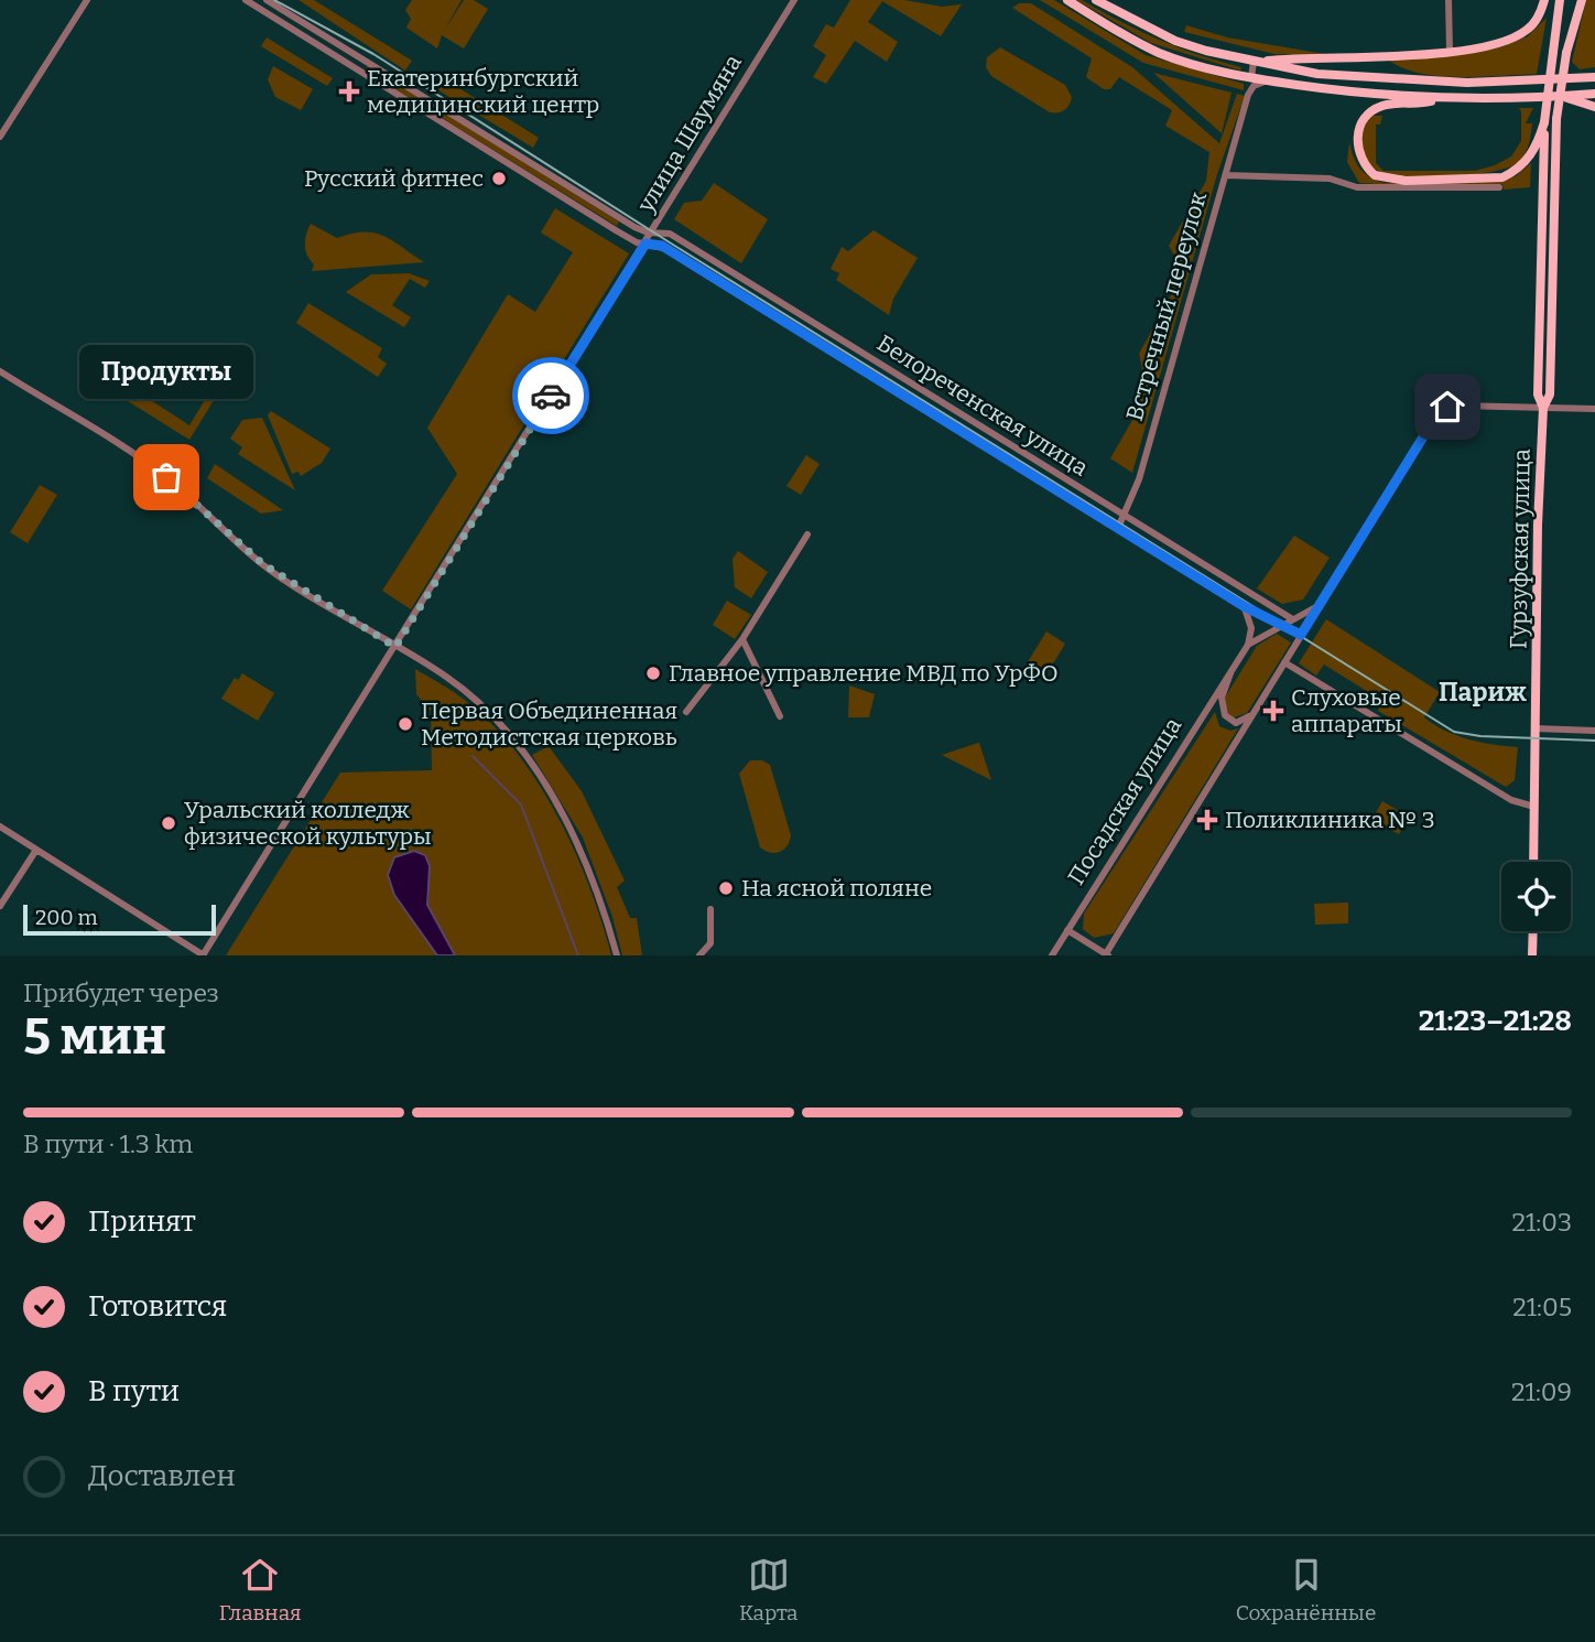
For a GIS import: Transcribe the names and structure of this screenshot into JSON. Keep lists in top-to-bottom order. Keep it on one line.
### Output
{"streets":{"main road":["Гурзуфская улица"],"street":["улица Шаумяна","Встречный переулок","Белореченская улица","Посадская улица"]},"crossings":[["улица Шаумяна","Белореченская улица"],["Встречный переулок","Белореченская улица"],["Белореченская улица","Посадская улица"],["Гурзуфская улица","Посадская улица"]],"districts":["Париж"],"places":{"health":["Екатеринбургский медицинский центр","Слуховые аппараты","Поликлиника № 3"],"other":["Русский фитнес","Продукты","Главное управление МВД по УрФО","Первая Объединенная Методистская церковь","Уральский колледж физической культуры","На ясной поляне"]},"scale_bar":"200 m","page":{"bubble":"Продукты","scale":"200 m","heading":["5 мин","Прибудет через","21:23–21:28"],"bar":"В пути · 1.3 km","list":[["Принят","21:03"],["Готовится","21:05"],["В пути","21:09"],"Доставлен"],"tabs":["Главная","Карта","Сохранённые"]}}
